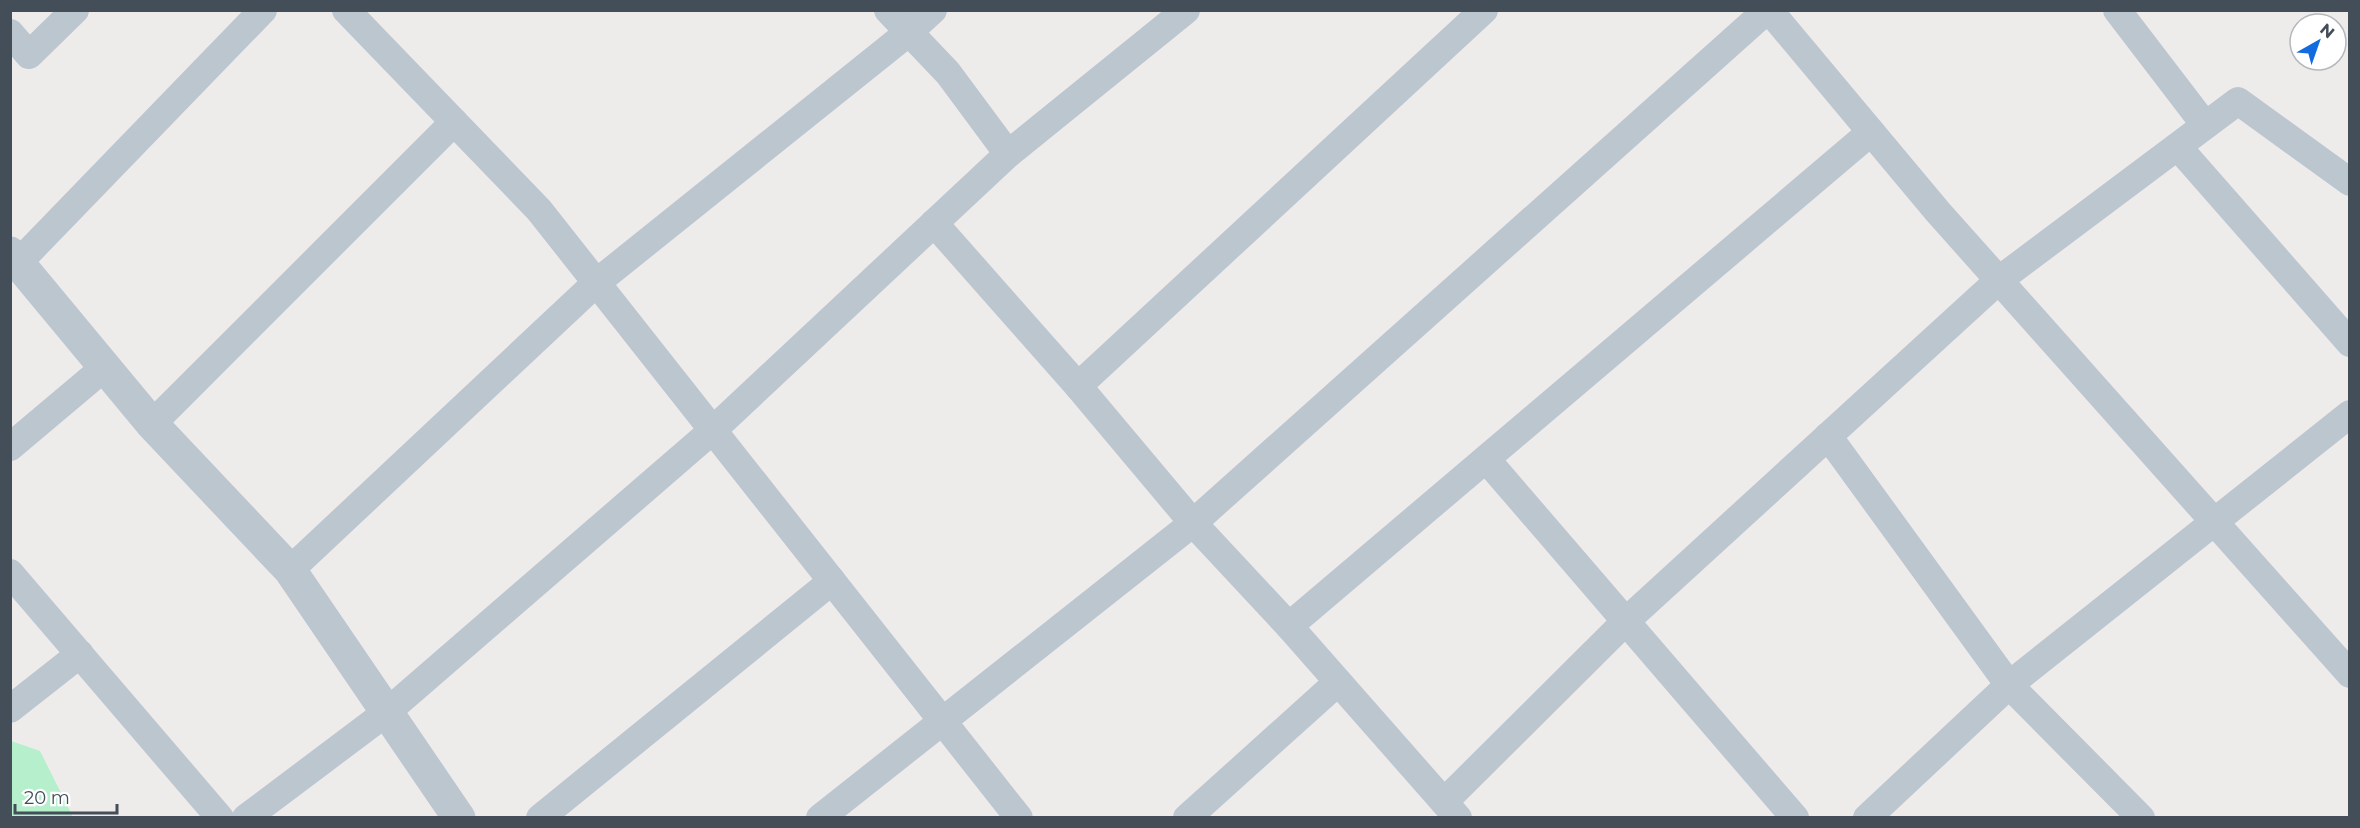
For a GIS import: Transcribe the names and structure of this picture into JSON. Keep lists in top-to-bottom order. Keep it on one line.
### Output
{"scale_bar":"20 m","north":"top right"}
